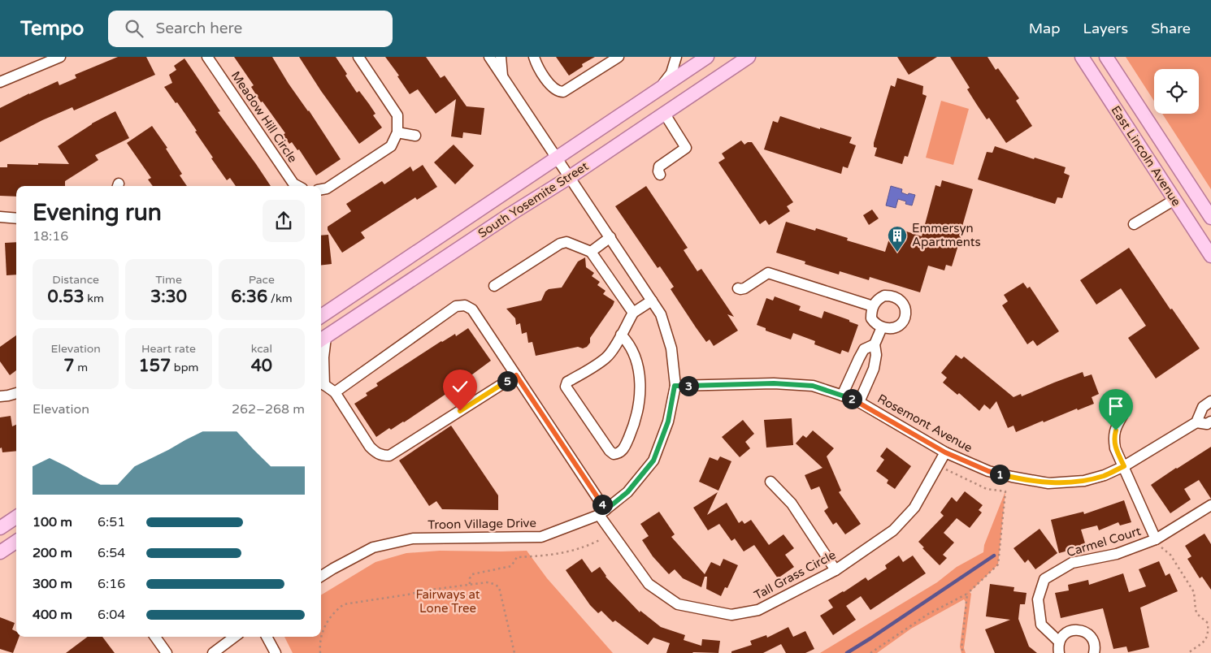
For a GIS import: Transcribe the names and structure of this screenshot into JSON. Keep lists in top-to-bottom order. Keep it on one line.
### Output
{"streets":{"main road":["East Lincoln Avenue","South Yosemite Street"],"street":["Meadow Hill Circle","Rosemont Avenue","Troon Village Drive","Carmel Court","Tall Grass Circle"]},"crossings":[["South Yosemite Street","Troon Village Drive"],["Rosemont Avenue","Troon Village Drive"],["Rosemont Avenue","Tall Grass Circle"],["Troon Village Drive","Tall Grass Circle"]],"parks":["Fairways at Lone Tree"],"places":{"building":["Emmersyn Apartments"]},"page":{"header":"Tempo","search":"Search here","nav":["Map","Layers","Share"],"heading":["Evening run","18:16"],"stats":[["Distance","0.53 km"],["Time","3:30"],["Pace","6:36 /km"],["Elevation","7 m"],["Heart rate","157 bpm"],["kcal","40"]],"pins":["5","3","2","1","4"],"chart":["Elevation","262–268 m"],"list":[{"name":"100 m","note":"6:51"},{"name":"200 m","note":"6:54"},{"name":"300 m","note":"6:16"},{"name":"400 m","note":"6:04"}]}}
